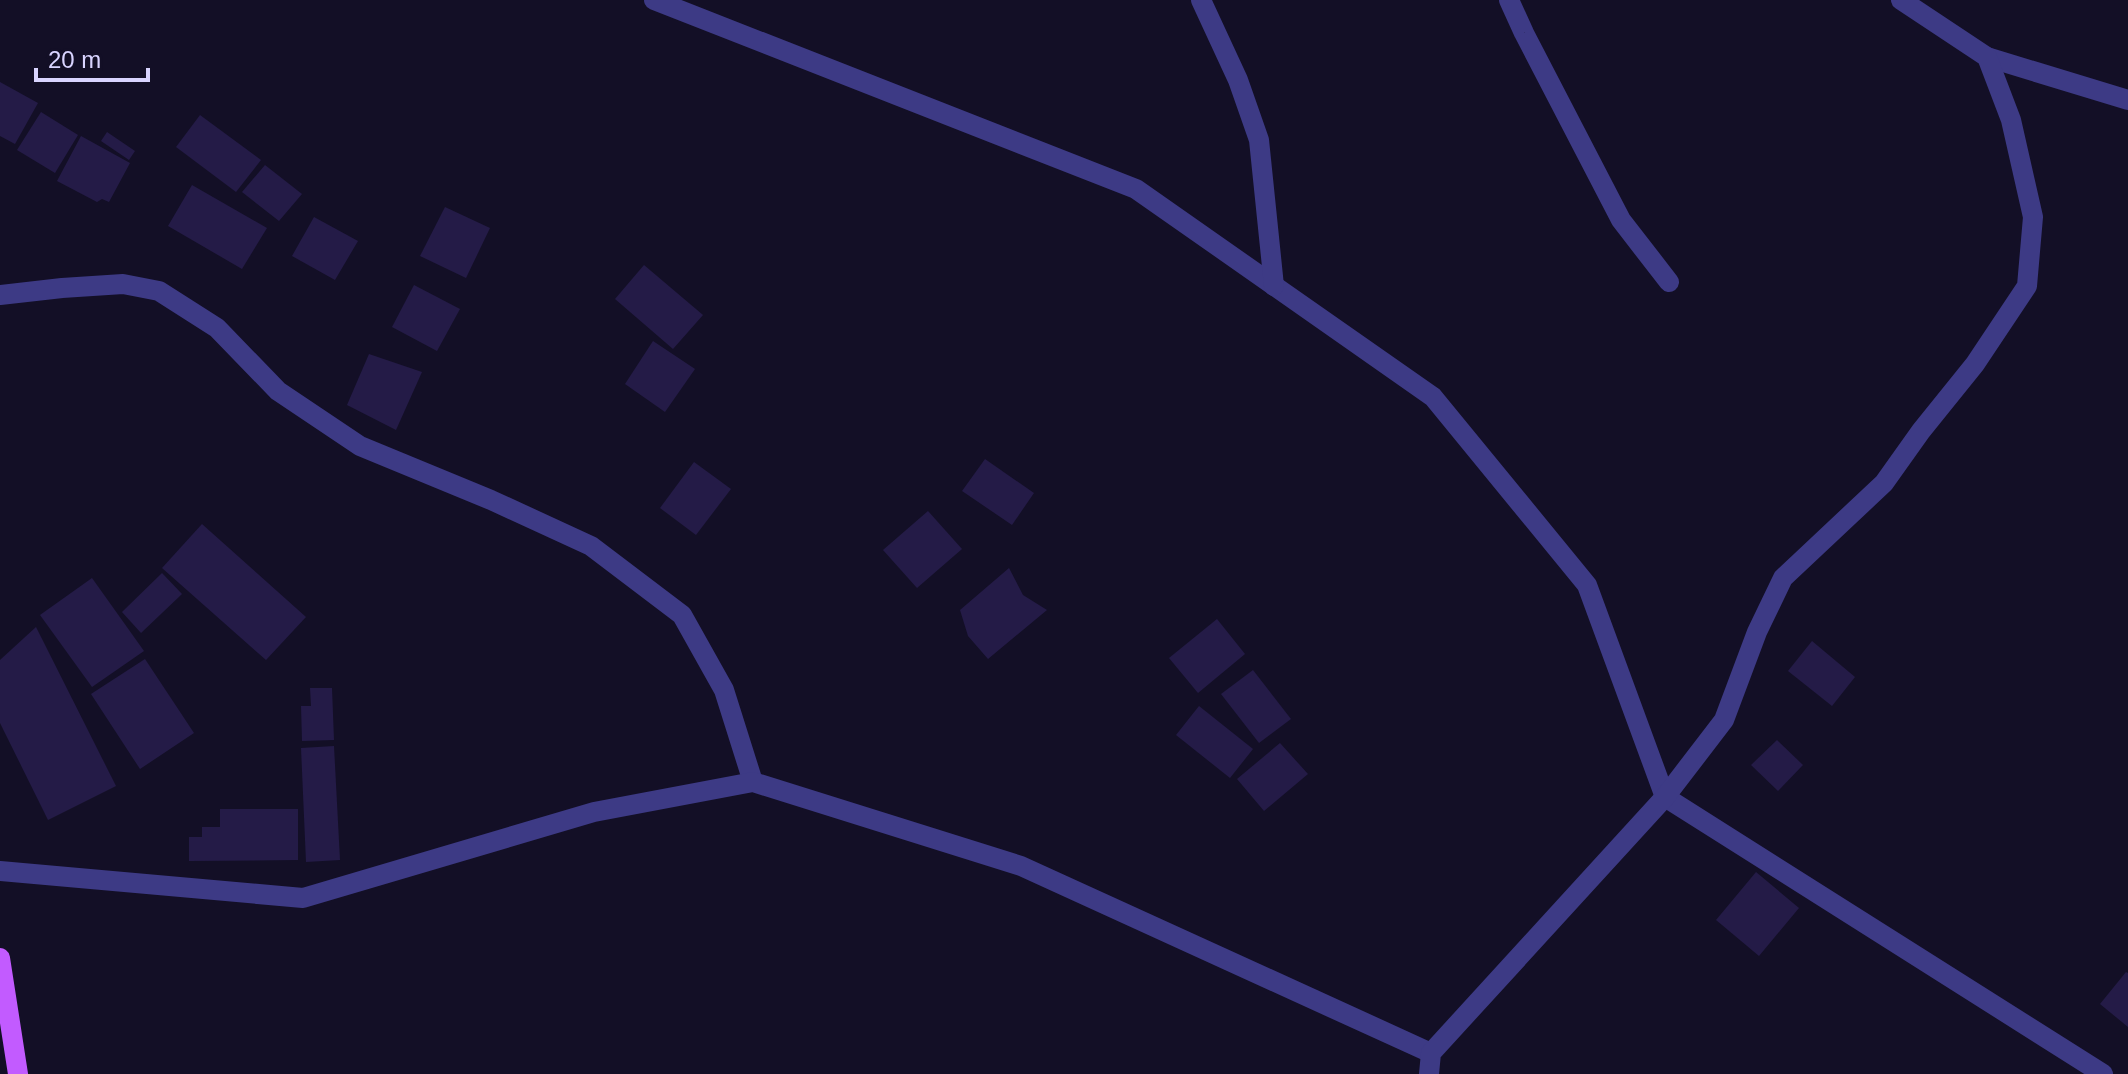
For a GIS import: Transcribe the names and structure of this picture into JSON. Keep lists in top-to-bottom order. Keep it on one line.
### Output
{"scale_bar":"20 m"}
